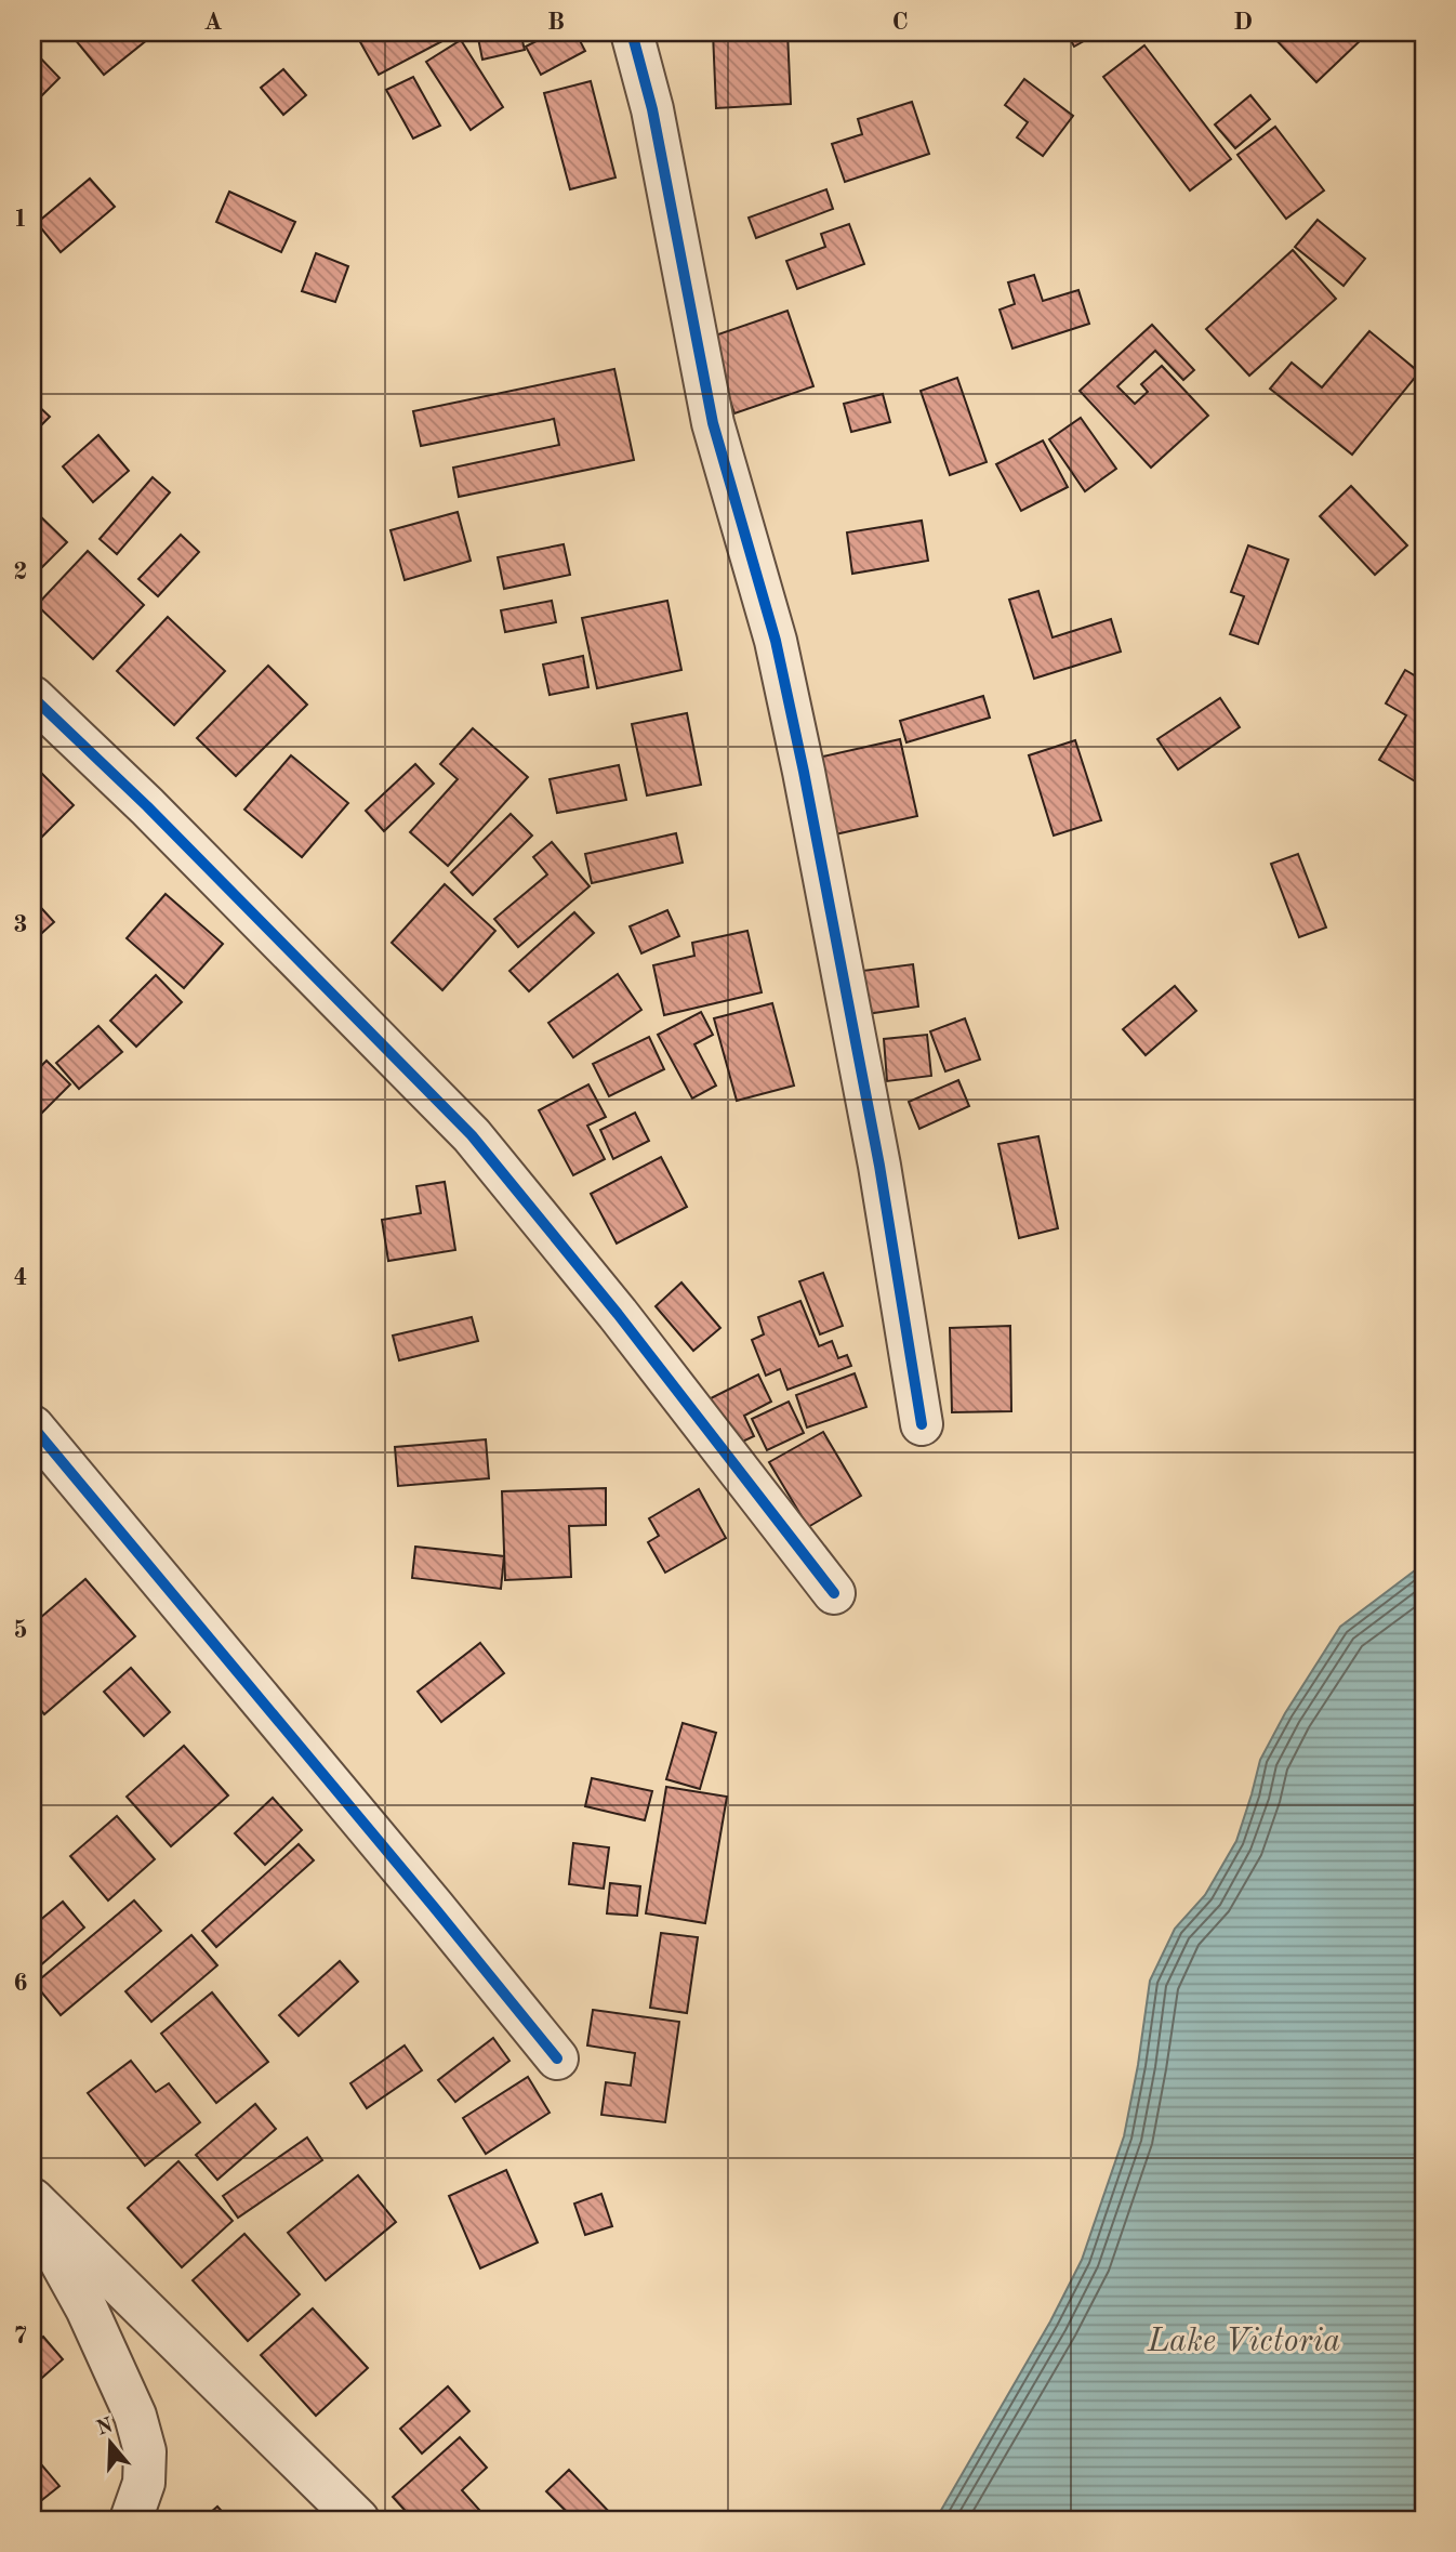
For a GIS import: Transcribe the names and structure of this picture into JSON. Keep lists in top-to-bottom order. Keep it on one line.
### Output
{"water":["Lake Victoria"],"north":"top","grid":{"columns":["A","B","C","D"],"rows":["1","2","3","4","5","6","7"]}}
